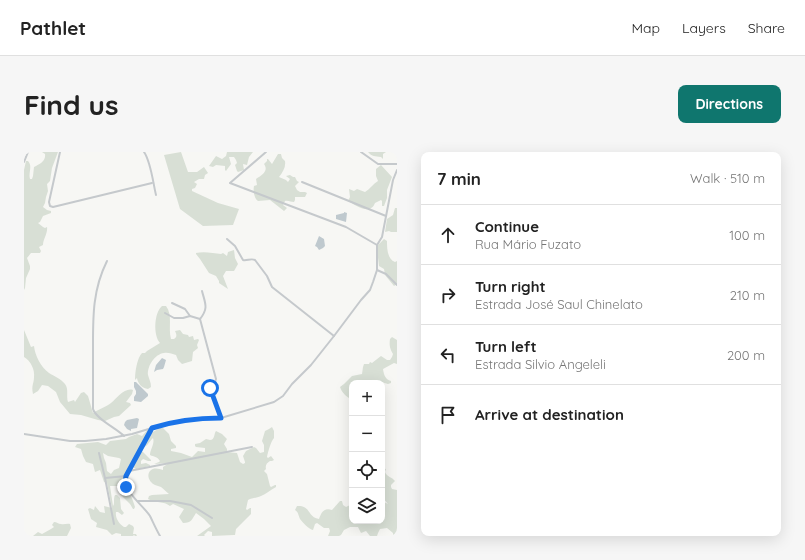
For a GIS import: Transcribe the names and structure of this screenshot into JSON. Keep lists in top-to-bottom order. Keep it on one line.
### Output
{"page":{"header":"Pathlet","nav":["Map","Layers","Share"],"buttons":"Directions","title":"Find us","heading":["7 min","Walk · 510 m"],"list":[["Continue","Rua Mário Fuzato","100 m"],["Turn right","Estrada José Saul Chinelato","210 m"],["Turn left","Estrada Silvio Angeleli","200 m"],"Arrive at destination"],"map_buttons":["+","−"]}}
